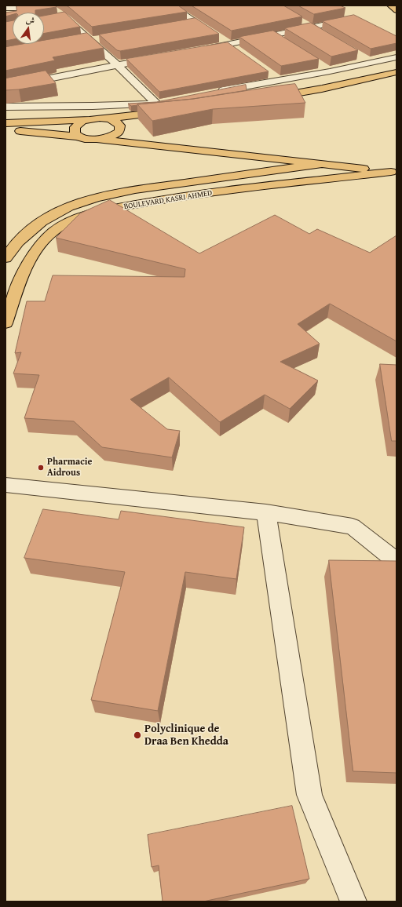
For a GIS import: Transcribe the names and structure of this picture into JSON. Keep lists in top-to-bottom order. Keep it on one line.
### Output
{"streets":{"main road":["BOULEVARD KASRI AHMED"]},"places":["Pharmacie Aidrous","Polyclinique de Draa Ben Khedda"],"north":"top"}
